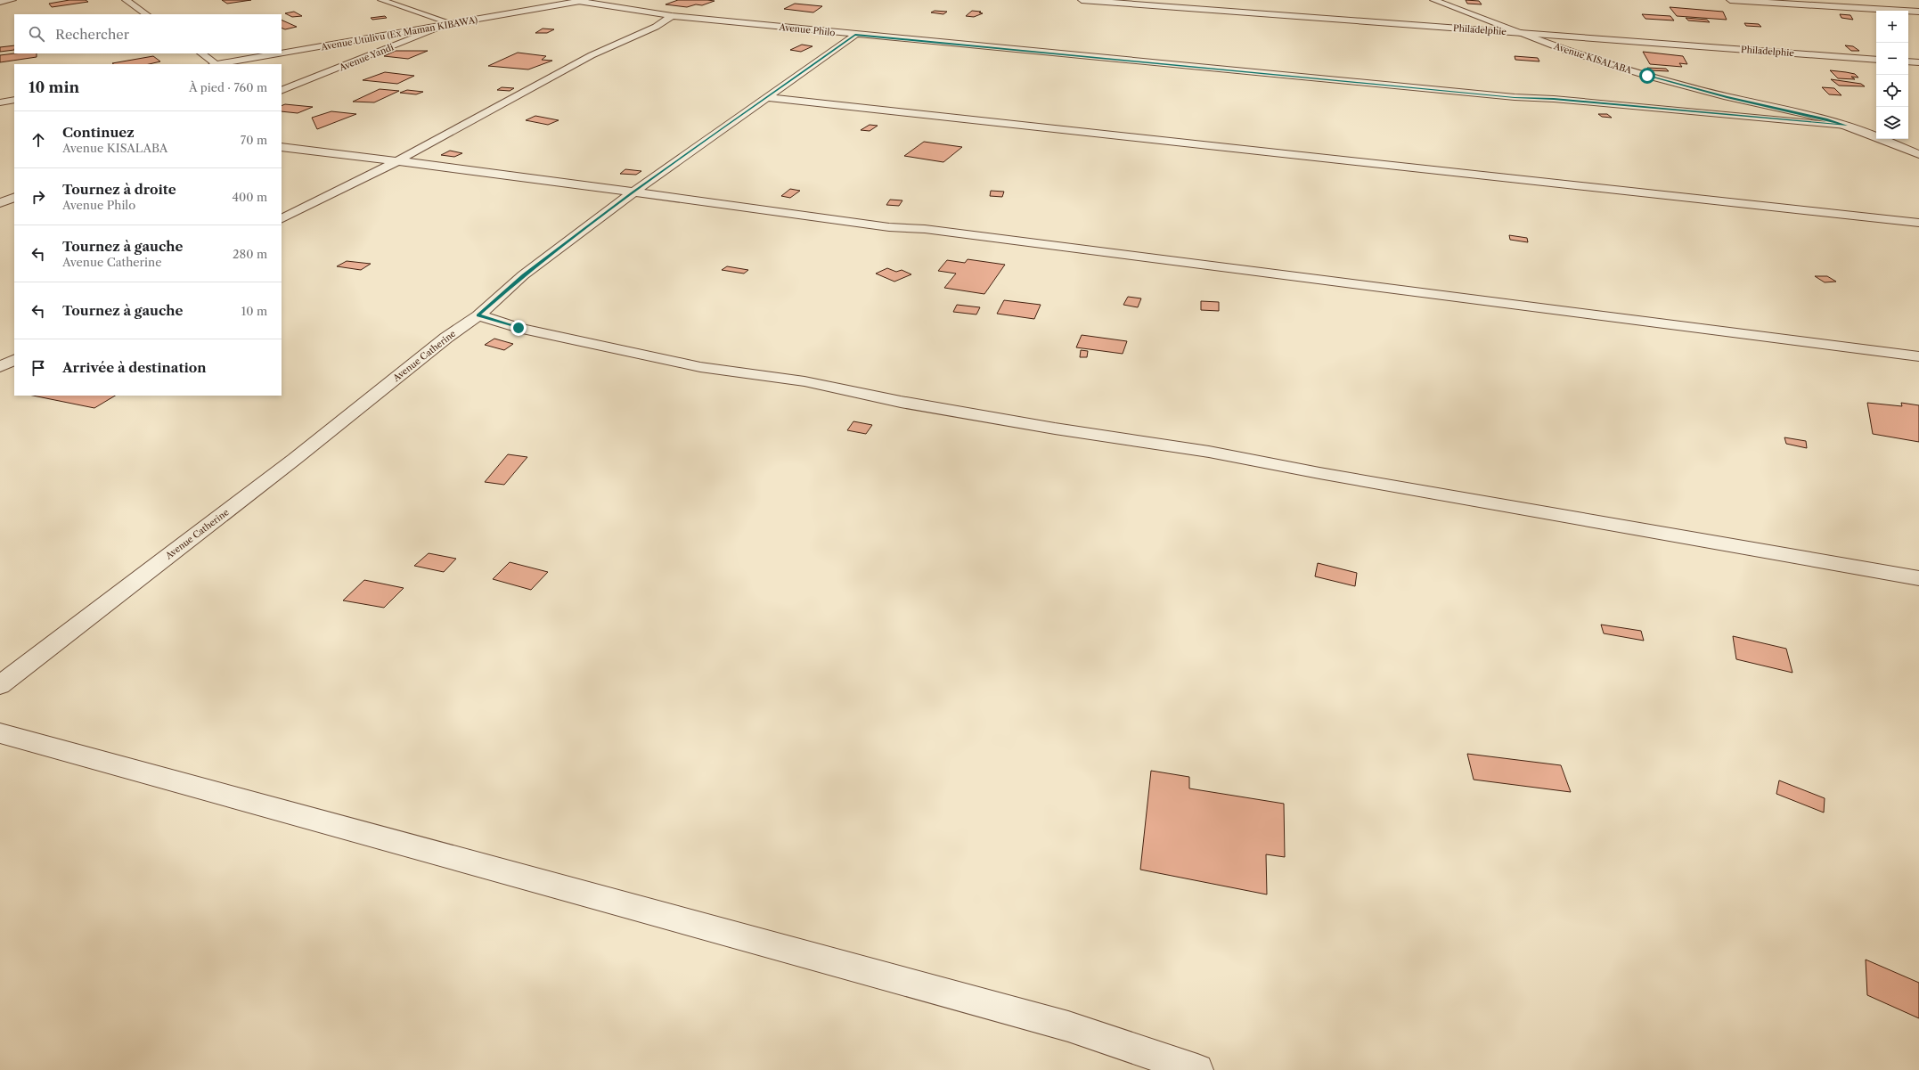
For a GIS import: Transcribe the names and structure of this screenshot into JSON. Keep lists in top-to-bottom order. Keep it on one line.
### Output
{"streets":{"street":["Avenue Philo","Philadelphie","Avenue Utulivu (Ex Maman KIBAWA)","Avenue Yandi","Avenue KISALABA","Avenue Catherine"]},"crossings":[["Avenue Philo","Avenue Utulivu (Ex Maman KIBAWA)"],["Avenue Philo","Avenue KISALABA"],["Avenue Philo","Avenue Catherine"],["Philadelphie","Avenue KISALABA"],["Avenue Utulivu (Ex Maman KIBAWA)","Avenue Yandi"]],"page":{"map_buttons":["+","−"],"search":"Rechercher","heading":["10 min","À pied · 760 m"],"list":[["Continuez","Avenue KISALABA","70 m"],["Tournez à droite","Avenue Philo","400 m"],["Tournez à gauche","Avenue Catherine","280 m"],["Tournez à gauche","10 m"],"Arrivée à destination"]}}
